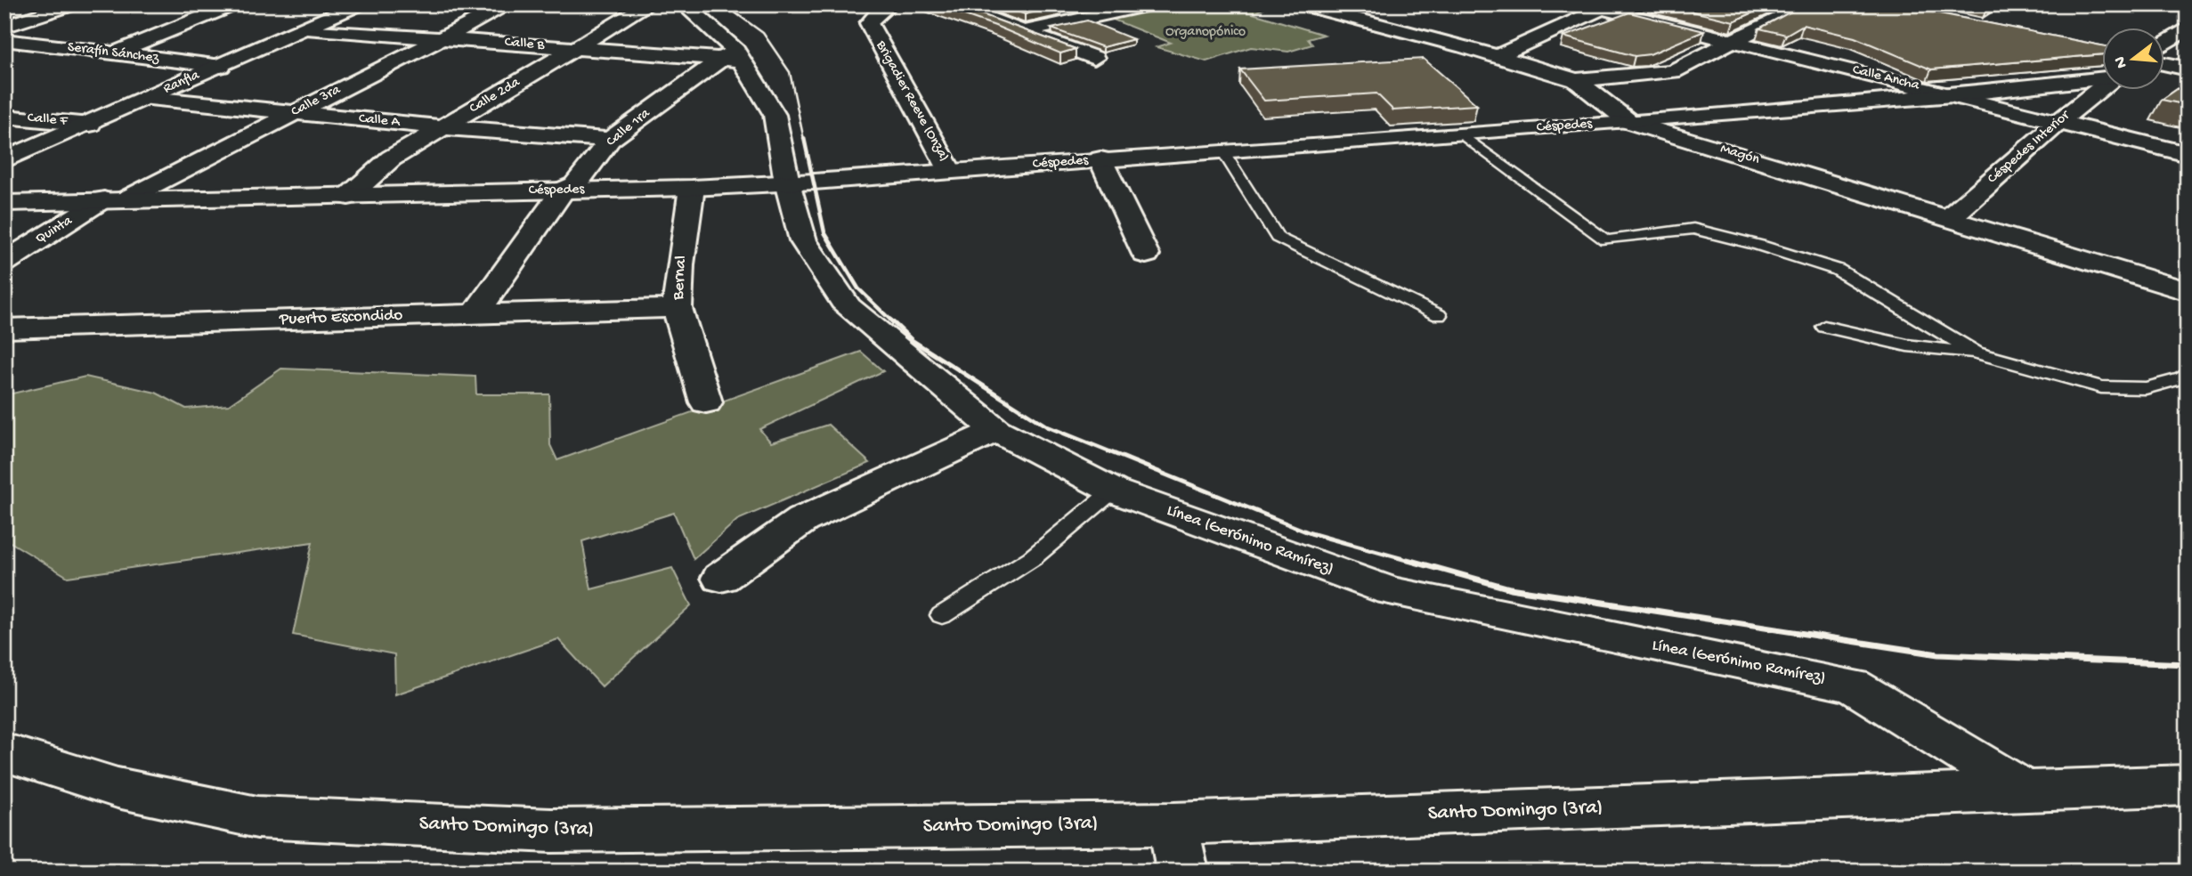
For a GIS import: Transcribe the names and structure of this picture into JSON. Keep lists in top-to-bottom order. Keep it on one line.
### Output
{"streets":{"street":["Calle B","Serafín Sánchez","Calle Ancha","Ranfla","Calle 2da","Calle 3ra","Brigadier Reeve (Onza)","Calle F","Calle A","Céspedes","Calle 1ra","Céspedes Interior","Magón","Quinta","Bernal","Puerto Escondido","Línea (Gerónimo Ramírez)","Santo Domingo (3ra)"]},"crossings":[["Calle B","Ranfla"],["Calle B","Calle 2da"],["Calle B","Calle 3ra"],["Calle B","Calle 1ra"],["Calle B","Línea (Gerónimo Ramírez)"],["Serafín Sánchez","Ranfla"],["Calle Ancha","Céspedes"],["Calle Ancha","Céspedes Interior"],["Ranfla","Calle F"],["Ranfla","Calle A"],["Calle 2da","Calle A"],["Calle 2da","Céspedes"],["Calle 3ra","Calle A"],["Calle 3ra","Céspedes"],["Calle 3ra","Quinta"],["Brigadier Reeve (Onza)","Céspedes"],["Calle A","Calle 1ra"],["Céspedes","Calle 1ra"],["Céspedes","Magón"],["Céspedes","Quinta"],["Céspedes","Bernal"],["Céspedes","Línea (Gerónimo Ramírez)"],["Calle 1ra","Puerto Escondido"],["Calle 1ra","Línea (Gerónimo Ramírez)"],["Céspedes Interior","Magón"],["Bernal","Puerto Escondido"],["Línea (Gerónimo Ramírez)","Santo Domingo (3ra)"]],"parks":["Organopónico"],"north":"left"}
